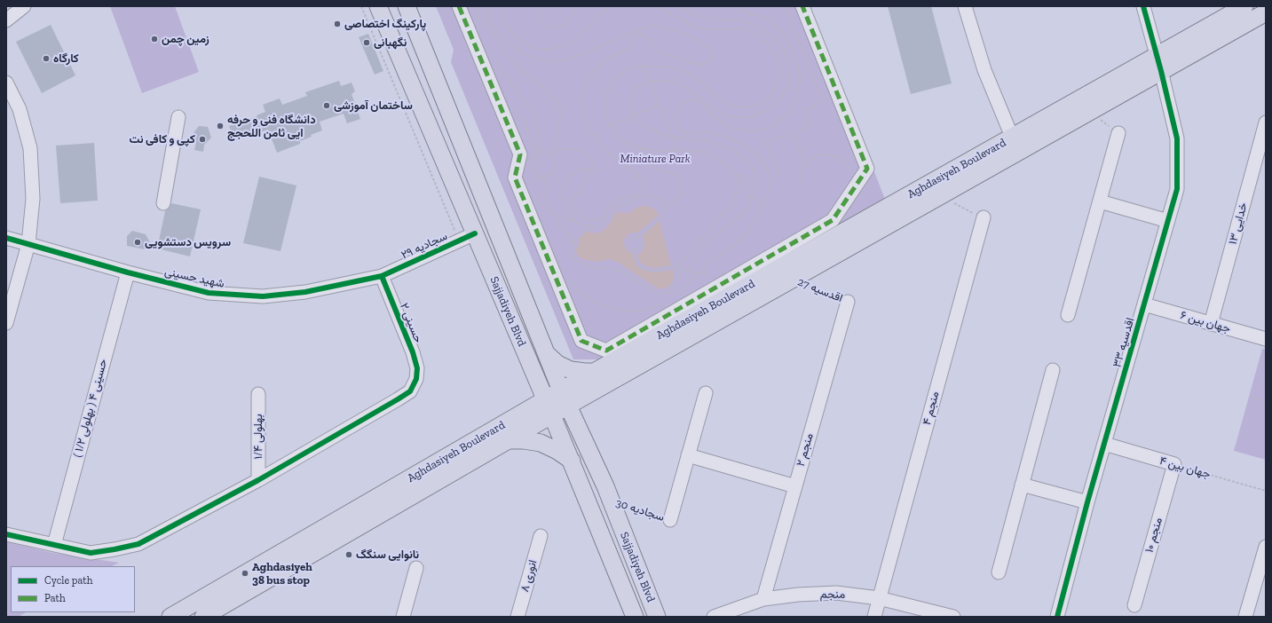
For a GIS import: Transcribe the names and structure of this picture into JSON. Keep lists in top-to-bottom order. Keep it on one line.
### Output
{"streets":{"main road":["Aghdasiyeh Boulevard","Sajjadiyeh Blvd"],"street":["خدایی ۱۳","سجادیه ۲۹","شهید حسینی","جهان بین ۶","حسینی ۲","اقدسیه ۳۳","حسینی ۴ ( بهلولی ۱/۲ )","منجم ۴","بهلولی ۱/۴","منجم ۲","جهان بین ۴","منجم ۱۰","انوری ۸","منجم"],"path":["اقدسیه 27","سجادیه 30"]},"crossings":[["Aghdasiyeh Boulevard","اقدسیه 27"],["Aghdasiyeh Boulevard","Sajjadiyeh Blvd"],["Aghdasiyeh Boulevard","اقدسیه ۳۳"],["خدایی ۱۳","جهان بین ۶"],["سجادیه ۲۹","شهید حسینی"],["سجادیه ۲۹","Sajjadiyeh Blvd"],["سجادیه ۲۹","حسینی ۲"],["شهید حسینی","حسینی ۲"],["شهید حسینی","حسینی ۴ ( بهلولی ۱/۲ )"],["اقدسیه 27","منجم ۲"],["Sajjadiyeh Blvd","سجادیه 30"],["جهان بین ۶","اقدسیه ۳۳"],["حسینی ۲","بهلولی ۱/۴"],["اقدسیه ۳۳","جهان بین ۴"],["منجم ۴","منجم"],["منجم ۲","منجم"],["جهان بین ۴","منجم ۱۰"]],"parks":["Miniature Park"],"places":["پارکینگ اختصاصی","زمین چمن","نگهبانی","کارگاه","ساختمان آموزشی","دانشگاه فنی و حرفه ایی ثامن اللحجج","کپی و کافی نت","سرویس دستشویی","نانوایی سنگگ","Aghdasiyeh 38 bus stop"],"legend":["Cycle path","Path"]}
